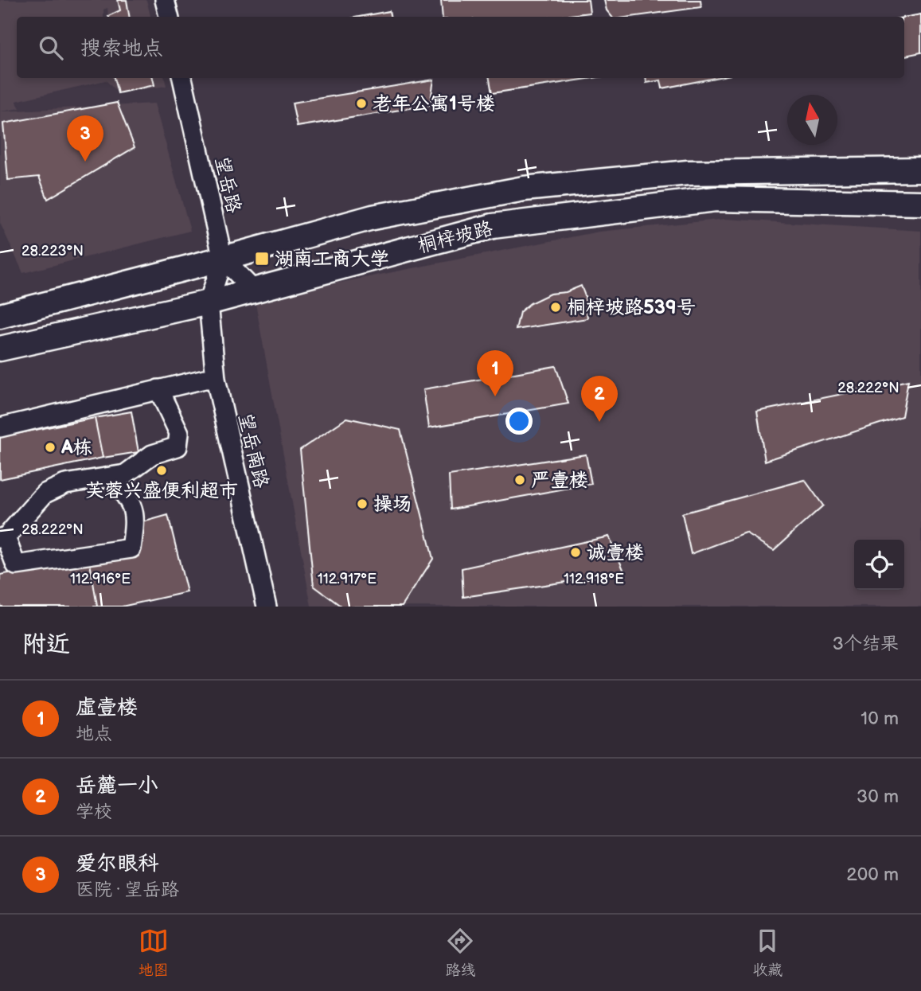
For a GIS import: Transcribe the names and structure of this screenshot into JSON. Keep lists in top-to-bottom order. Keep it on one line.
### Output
{"streets":{"main road":["桐梓坡路"],"street":["望岳路","望岳南路"]},"crossings":[["望岳路","桐梓坡路"],["桐梓坡路","望岳南路"]],"places":{"other":["老年公寓1号楼","桐梓坡路539号","A栋","芙蓉兴盛便利超市","严壹楼","操场","诚壹楼"],"transit":["湖南工商大学"]},"north":"top","page":{"search":"搜索地点","pins":["3","1","2"],"heading":["附近","3个结果"],"list":[{"mark":"1","name":"虚壹楼","note":"地点","value":"10 m"},{"mark":"2","name":"岳麓一小","note":"学校","value":"30 m"},{"mark":"3","name":"爱尔眼科","note":"医院 · 望岳路","value":"200 m"}],"nav":["地图","路线","收藏"]},"coordinates":["28.223°N","28.222°N","112.916°E","112.917°E","112.918°E"]}
